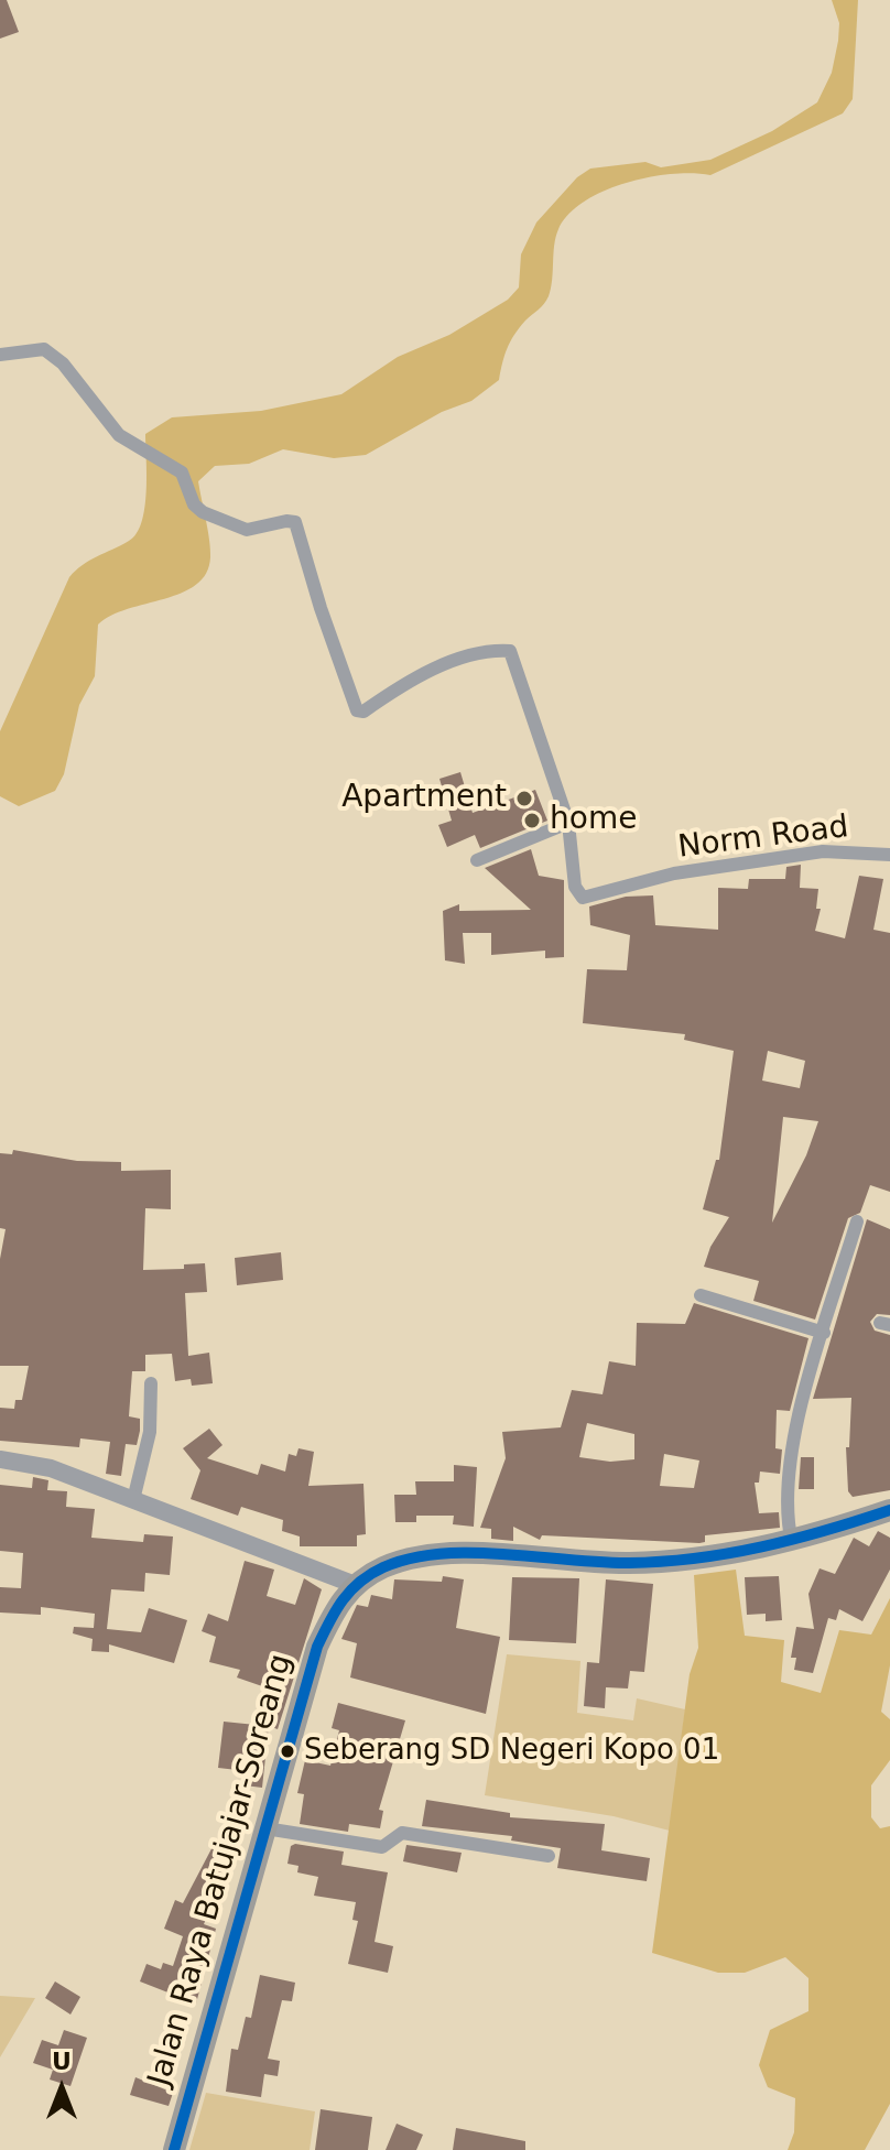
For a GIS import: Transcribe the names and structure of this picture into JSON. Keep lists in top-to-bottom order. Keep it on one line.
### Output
{"streets":{"highway":["Jalan Raya Batujajar-Soreang"],"street":["Norm Road"]},"places":["Apartment","home","Seberang SD Negeri Kopo 01"],"north":"top"}
